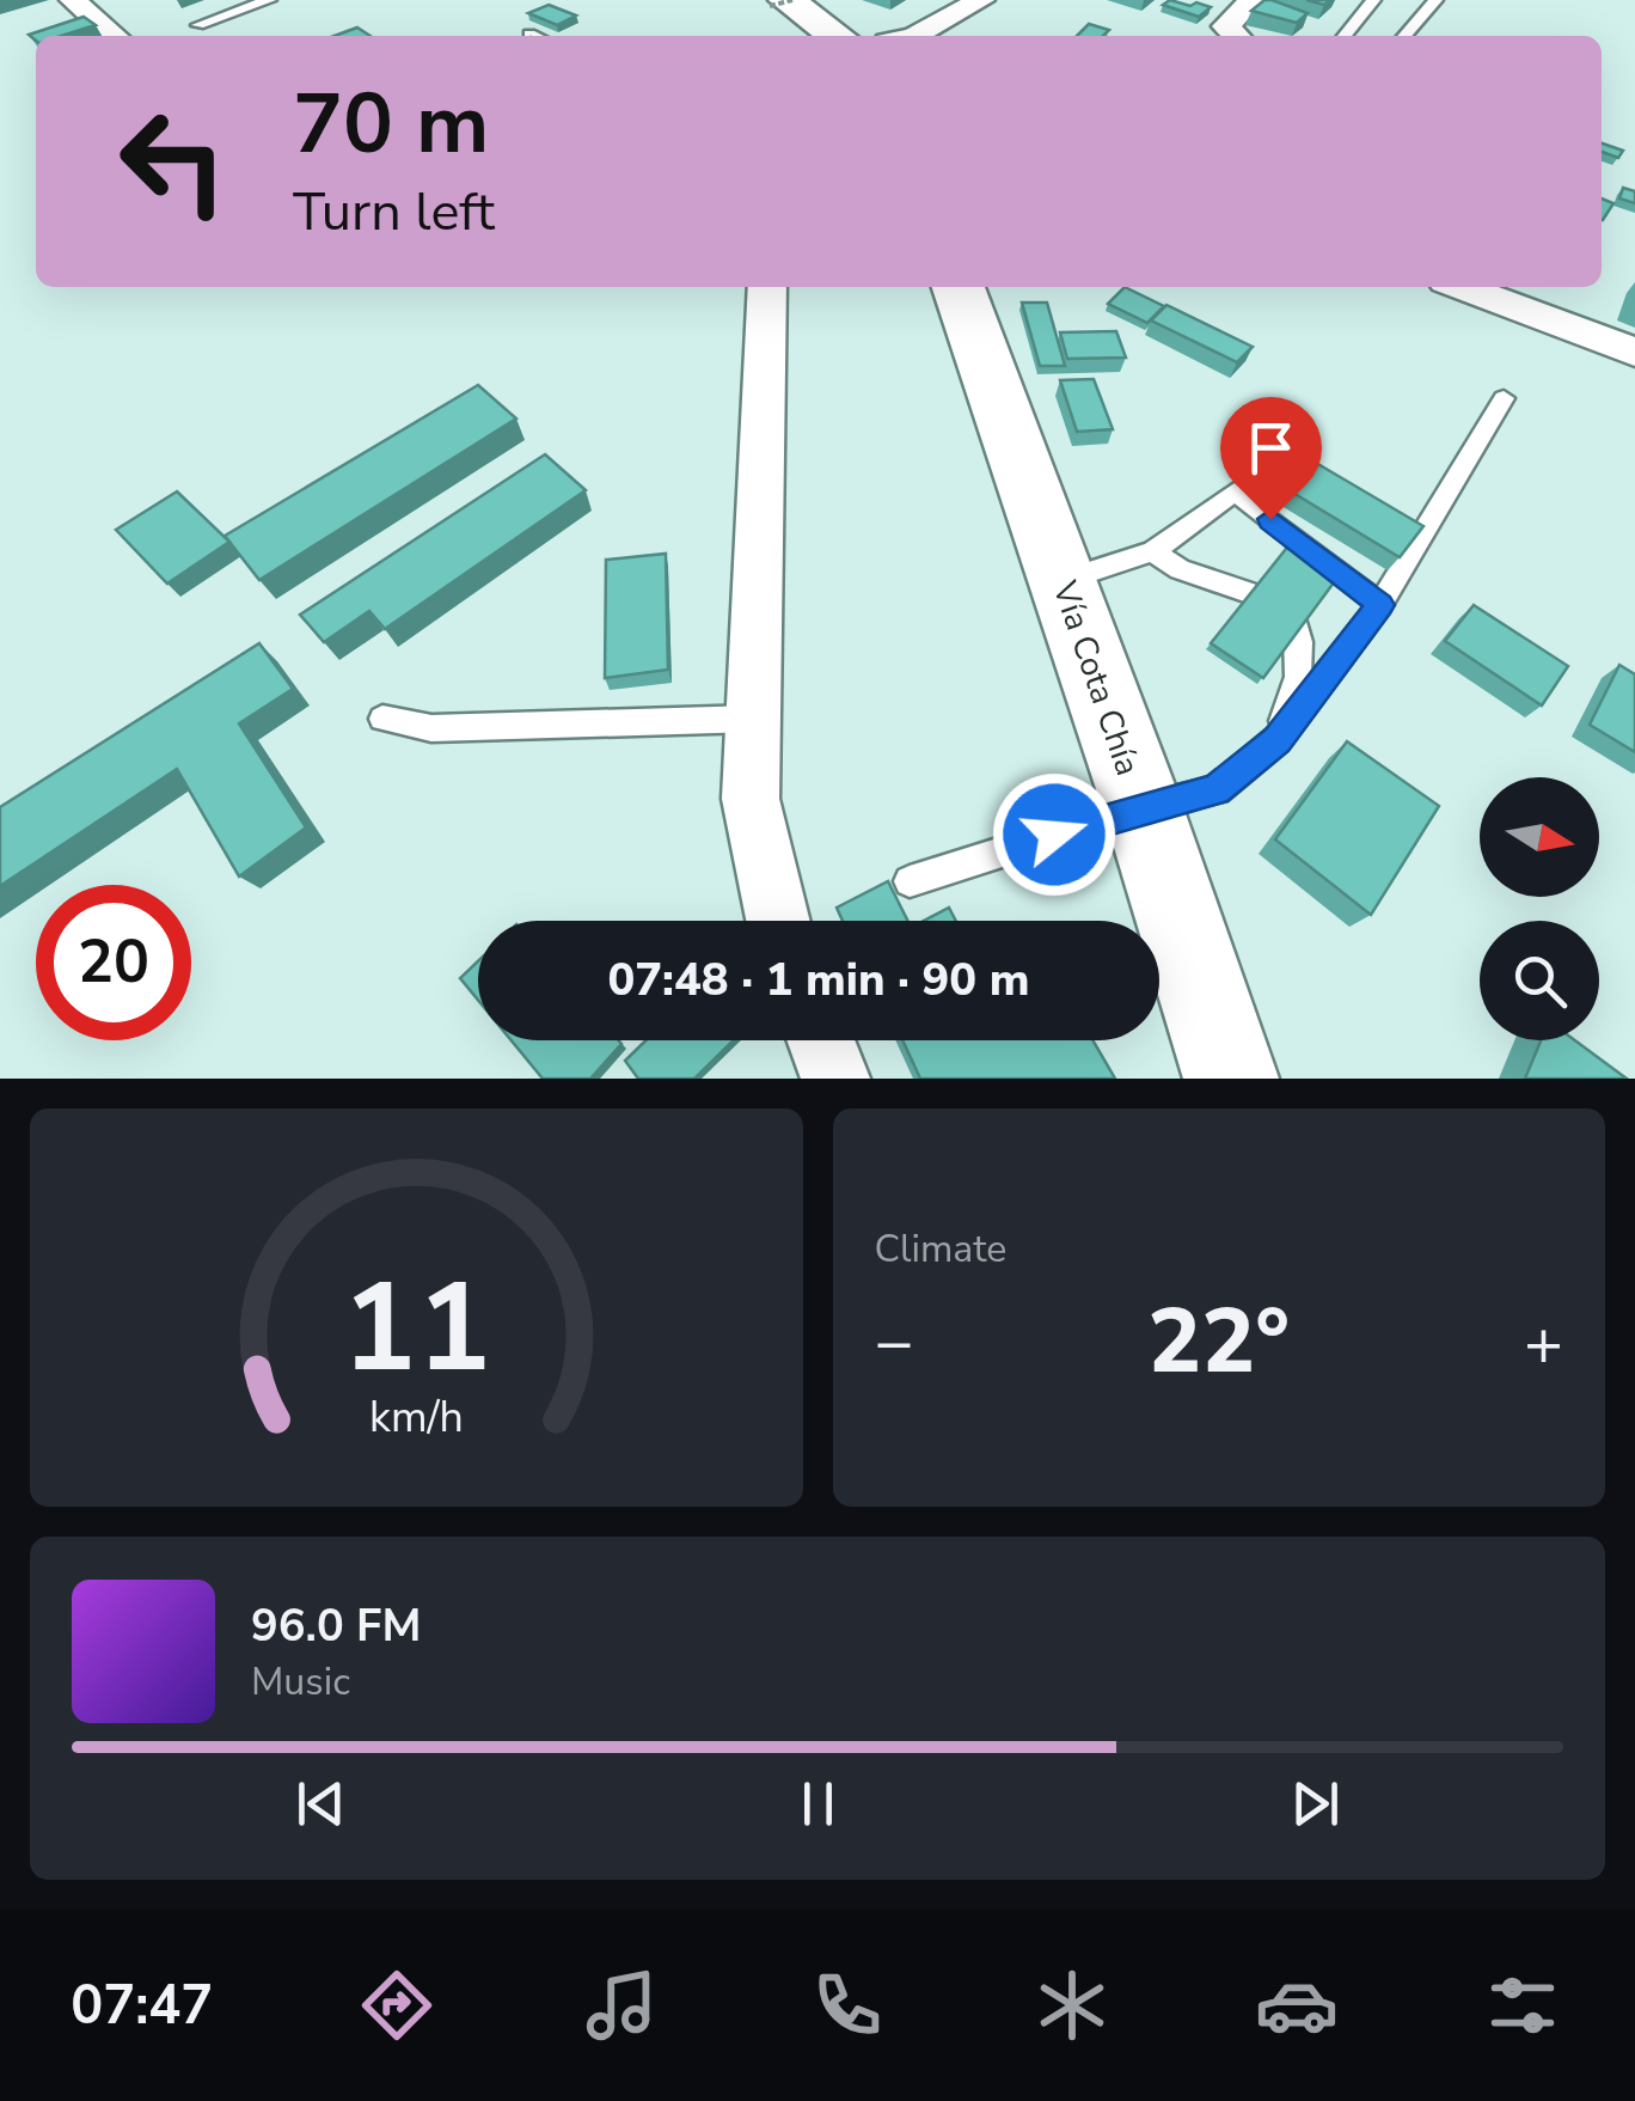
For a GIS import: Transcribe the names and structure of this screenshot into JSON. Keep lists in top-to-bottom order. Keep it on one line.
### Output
{"streets":{"main road":["Vía Cota Chía"]},"north":"right","page":{"turn":["70 m","Turn left"],"limit":"20","trip":"07:48 · 1 min · 90 m","tile":"Climate","heat":["−","22°","+"],"song":["96.0 FM","Music"],"tabs":"07:47","gauge":["11","km/h"]}}
